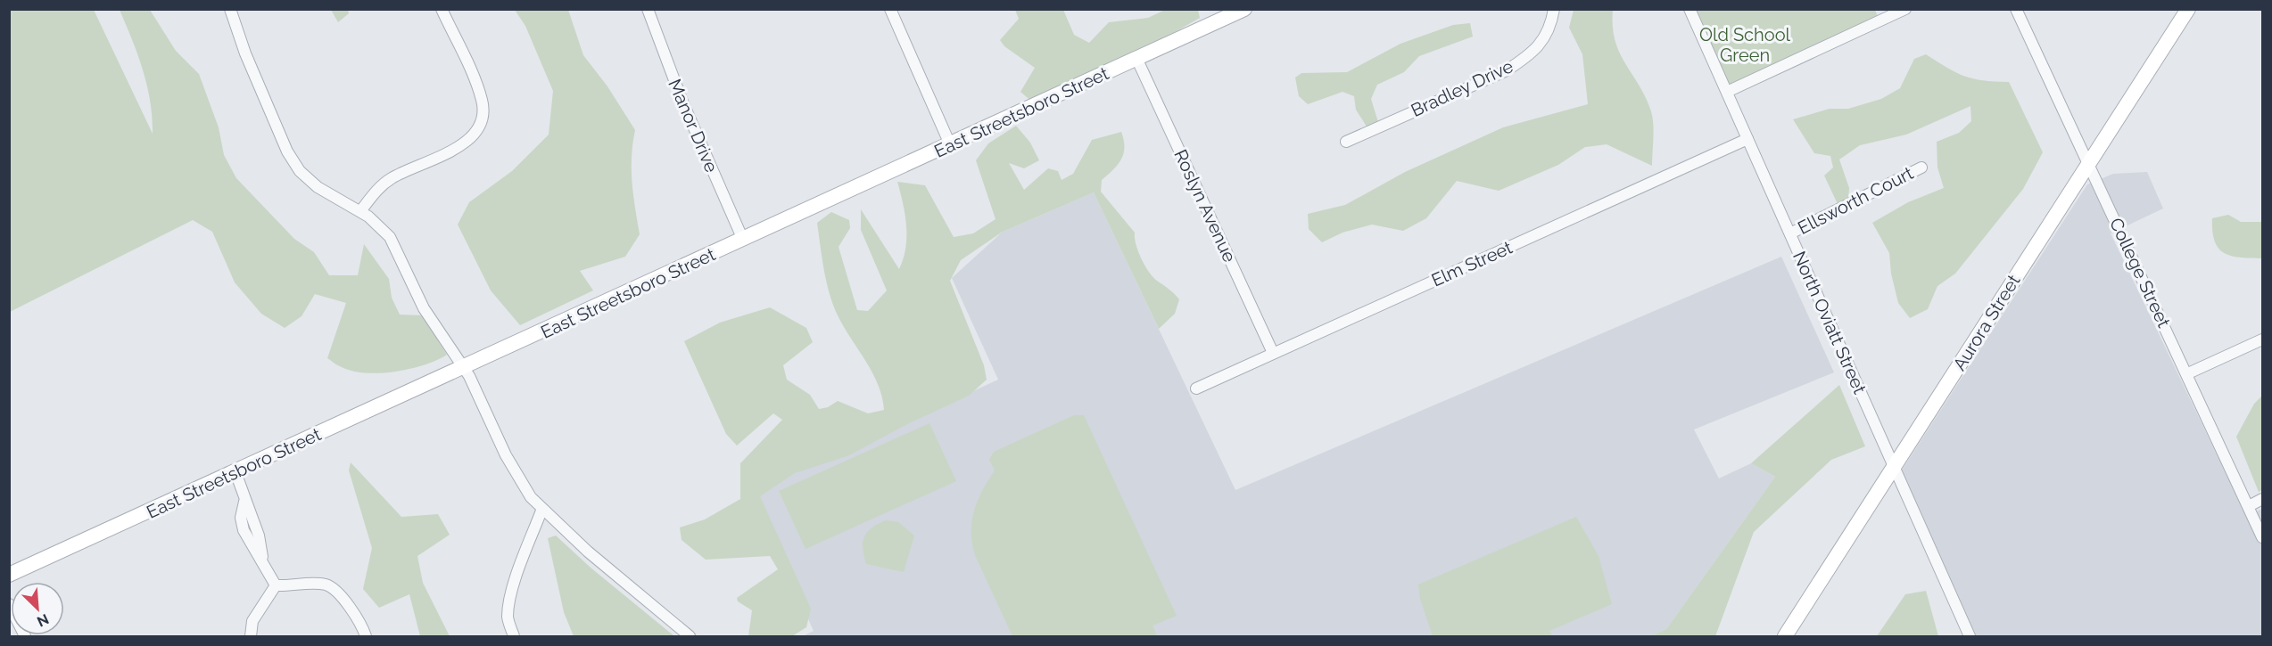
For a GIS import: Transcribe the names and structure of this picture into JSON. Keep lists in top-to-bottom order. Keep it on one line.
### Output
{"streets":{"main road":["East Streetsboro Street","Aurora Street"],"street":["Bradley Drive","Manor Drive","Ellsworth Court","Roslyn Avenue","Elm Street","College Street","North Oviatt Street"]},"crossings":[["East Streetsboro Street","Manor Drive"],["East Streetsboro Street","Roslyn Avenue"],["Ellsworth Court","North Oviatt Street"],["Roslyn Avenue","Elm Street"],["Elm Street","North Oviatt Street"],["College Street","Aurora Street"],["North Oviatt Street","Aurora Street"]],"parks":["Old School Green"],"north":"bottom right"}
